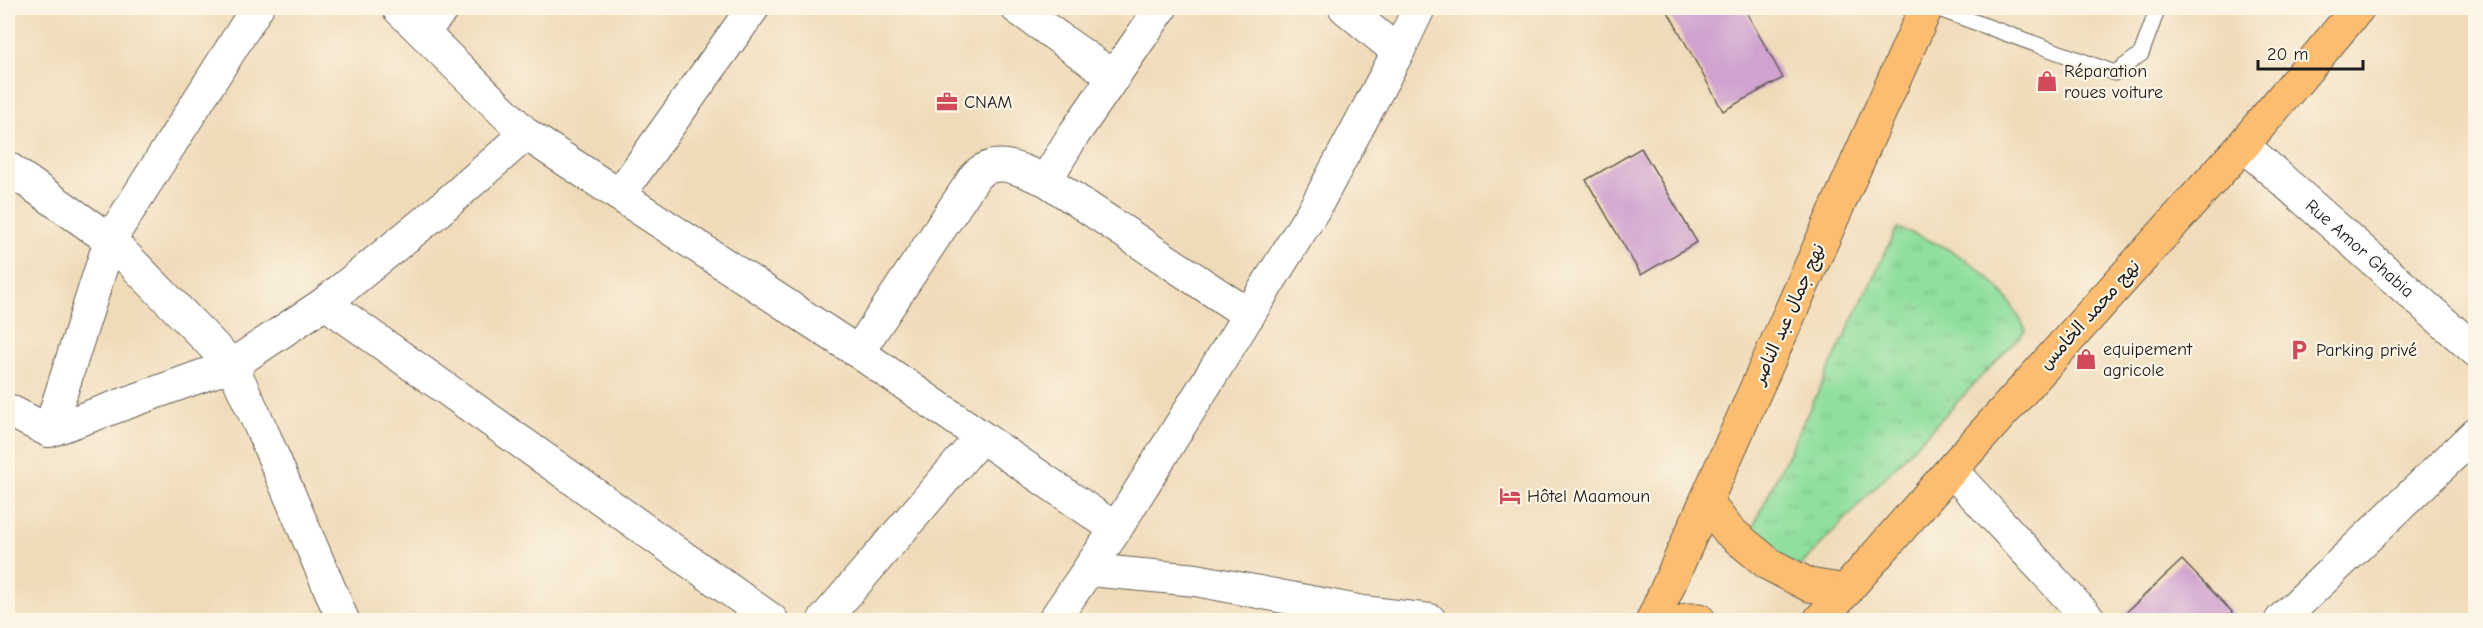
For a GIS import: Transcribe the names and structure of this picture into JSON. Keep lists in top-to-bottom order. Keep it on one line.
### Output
{"streets":{"main road":["نهج جمال عبد الناصر","نهج محمد الخامس"],"street":["Rue Amor Ghabia"]},"crossings":[["Rue Amor Ghabia","نهج محمد الخامس"]],"places":{"shop":["Réparation roues voiture","equipement agricole"],"office":["CNAM"],"parking":["Parking privé"],"hotel":["Hôtel Maamoun"]},"scale_bar":"20 m"}
